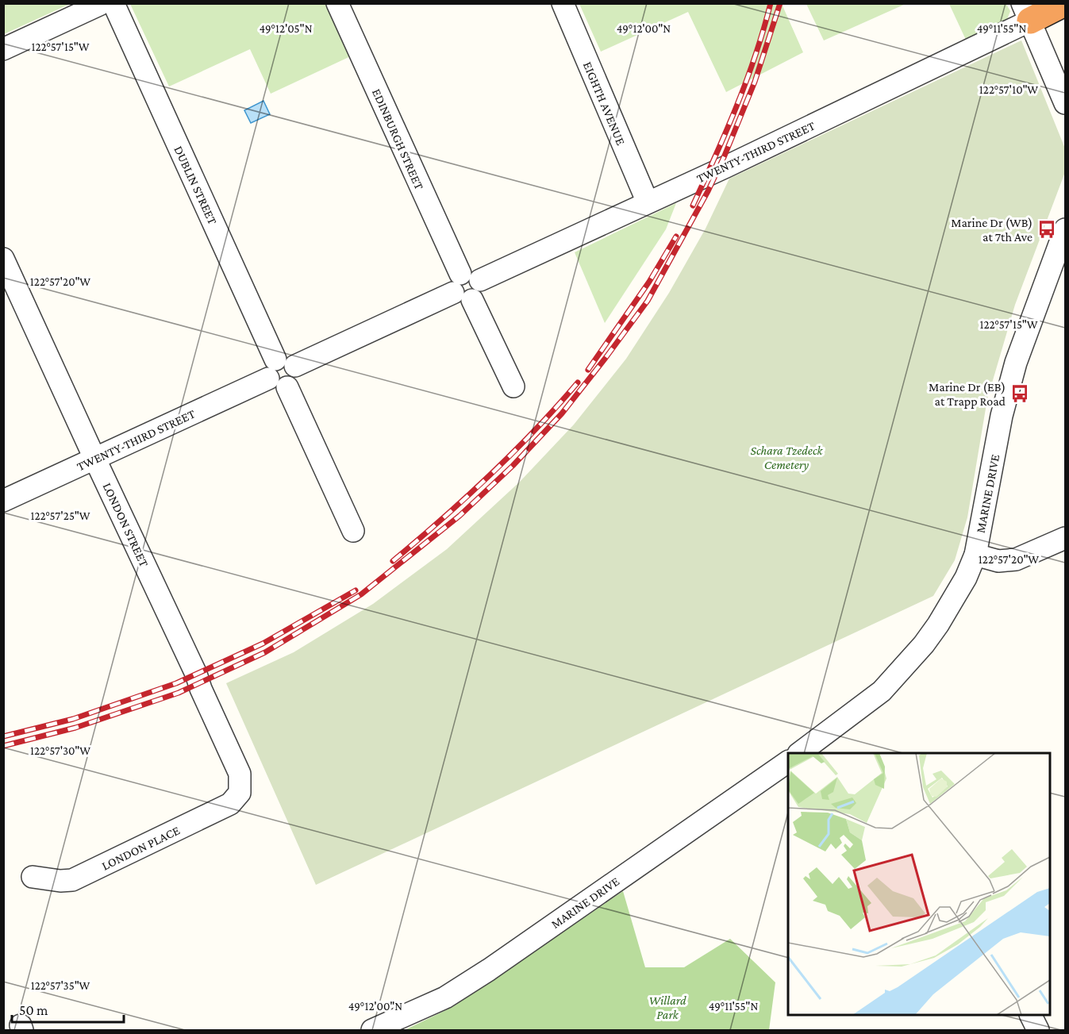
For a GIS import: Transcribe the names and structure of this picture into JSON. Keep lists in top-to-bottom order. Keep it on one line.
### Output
{"streets":{"street":["EIGHTH AVENUE","EDINBURGH STREET","TWENTY-THIRD STREET","DUBLIN STREET","MARINE DRIVE","LONDON STREET","LONDON PLACE"]},"crossings":[["EIGHTH AVENUE","TWENTY-THIRD STREET"],["EDINBURGH STREET","TWENTY-THIRD STREET"],["TWENTY-THIRD STREET","DUBLIN STREET"],["TWENTY-THIRD STREET","LONDON STREET"],["LONDON STREET","LONDON PLACE"]],"parks":["Schara Tzedeck Cemetery","Willard Park"],"places":{"bus stop":["Marine Dr (WB) at 7th Ave","Marine Dr (EB) at Trapp Road"]},"scale_bar":"50 m","coordinates":["49°12'05\"N","49°12'00\"N","49°11'55\"N","122°57'15\"W","122°57'10\"W","122°57'20\"W","122°57'25\"W","122°57'30\"W","122°57'35\"W"]}
